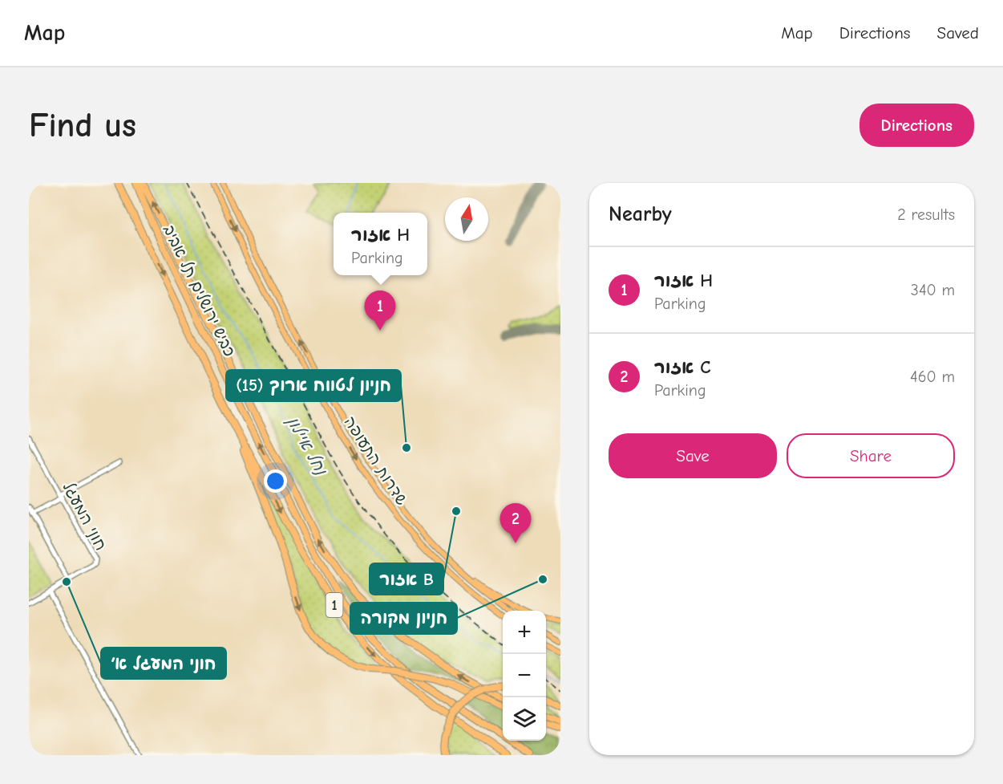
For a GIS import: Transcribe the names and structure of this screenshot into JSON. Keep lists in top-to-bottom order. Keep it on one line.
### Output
{"streets":{"highway":["כביש ירושלים תל אביב","1"],"main road":["שדרות התעופה"],"street":["חוני המעגל"]},"crossings":[["כביש ירושלים תל אביב","1"]],"water":["נחל איילון"],"places":["חניון לטווח ארוך (15)","אזור B","חניון מקורה","חוני המעגל א׳"],"north":"top","page":{"header":"Map","nav":["Map","Directions","Saved"],"buttons":["Directions",["Save","Share"]],"title":"Find us","heading":["Nearby","2 results"],"popup":["אזור H","Parking"],"list":[{"mark":"1","name":"אזור H","note":"Parking","value":"340 m"},{"mark":"2","name":"אזור C","note":"Parking","value":"460 m"}],"pins":["1","2"],"map_buttons":["+","−"]}}
